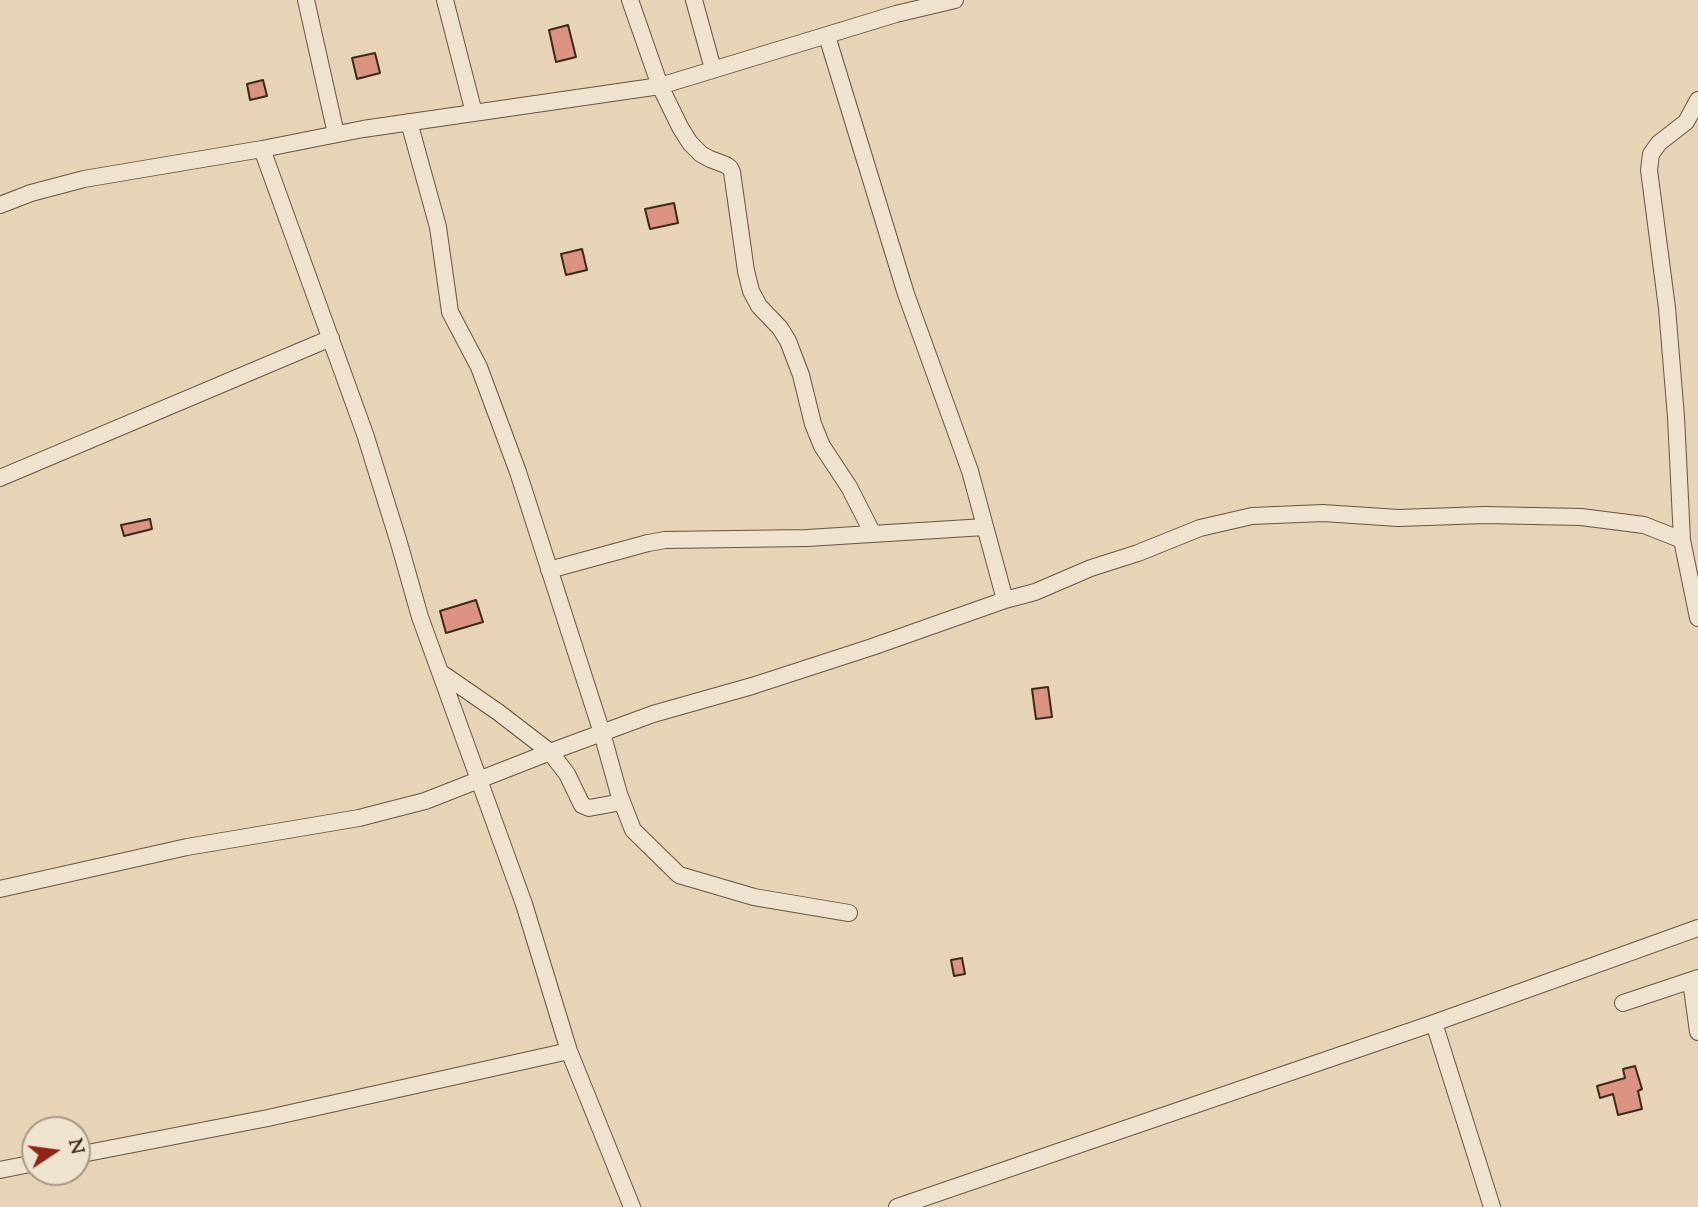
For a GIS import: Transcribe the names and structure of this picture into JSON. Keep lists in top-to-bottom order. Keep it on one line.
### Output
{"north":"right"}
